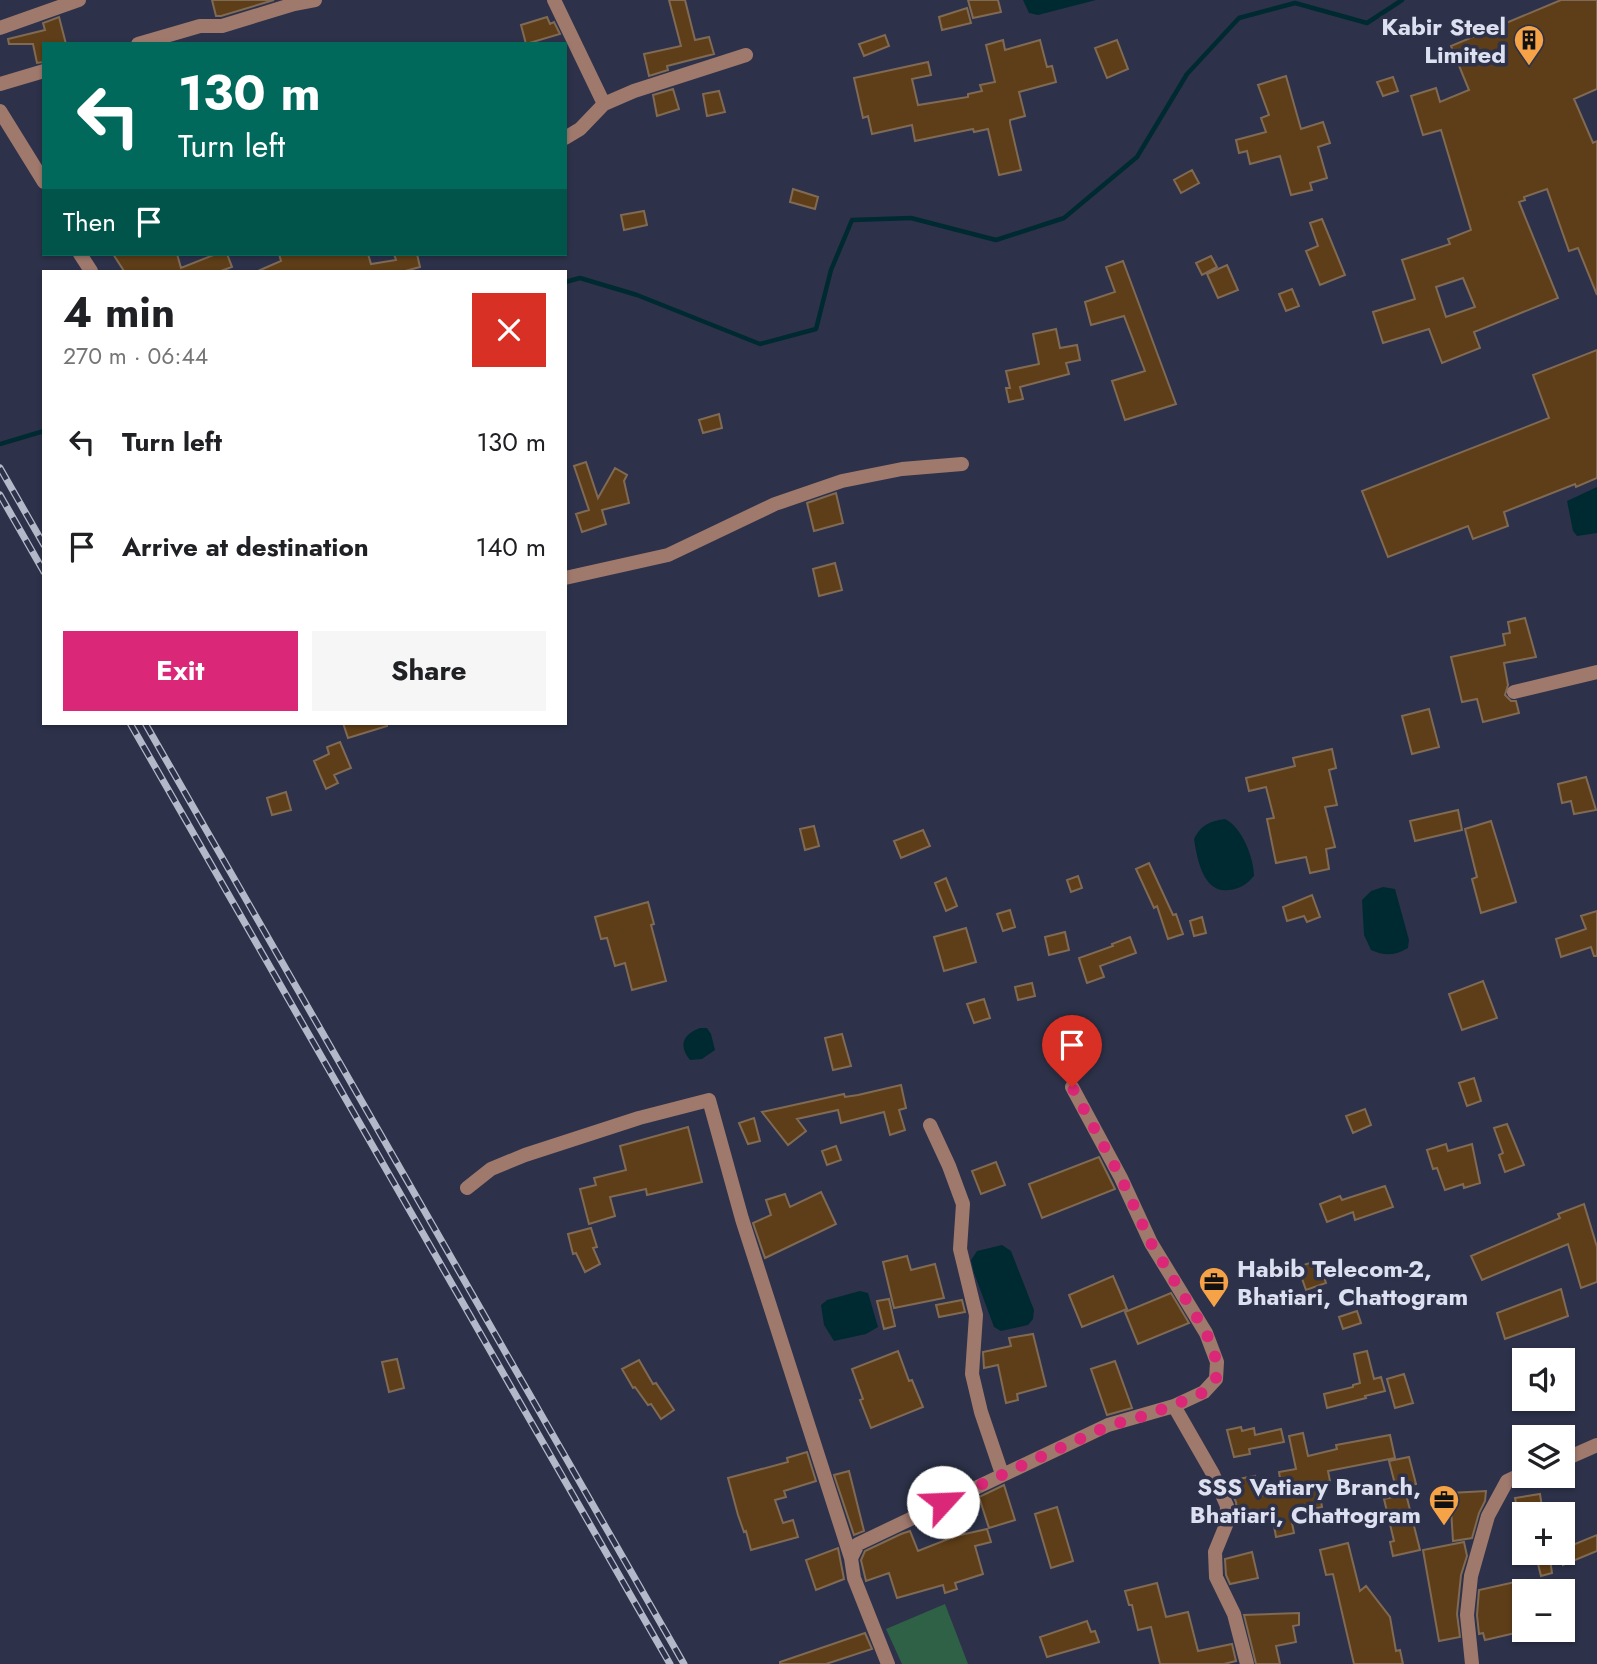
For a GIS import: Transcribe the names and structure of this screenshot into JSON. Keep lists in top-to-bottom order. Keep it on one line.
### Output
{"places":{"building":["Kabir Steel Limited"],"office":["Habib Telecom-2, Bhatiari, Chattogram","SSS Vatiary Branch, Bhatiari, Chattogram"]},"page":{"turn":["130 m","Turn left"],"then":"Then","heading":["4 min","270 m · 06:44"],"list":[{"name":"Turn left","value":"130 m"},{"name":"Arrive at destination","value":"140 m"}],"buttons":["Exit","Share"],"map_buttons":["+","−"]}}
